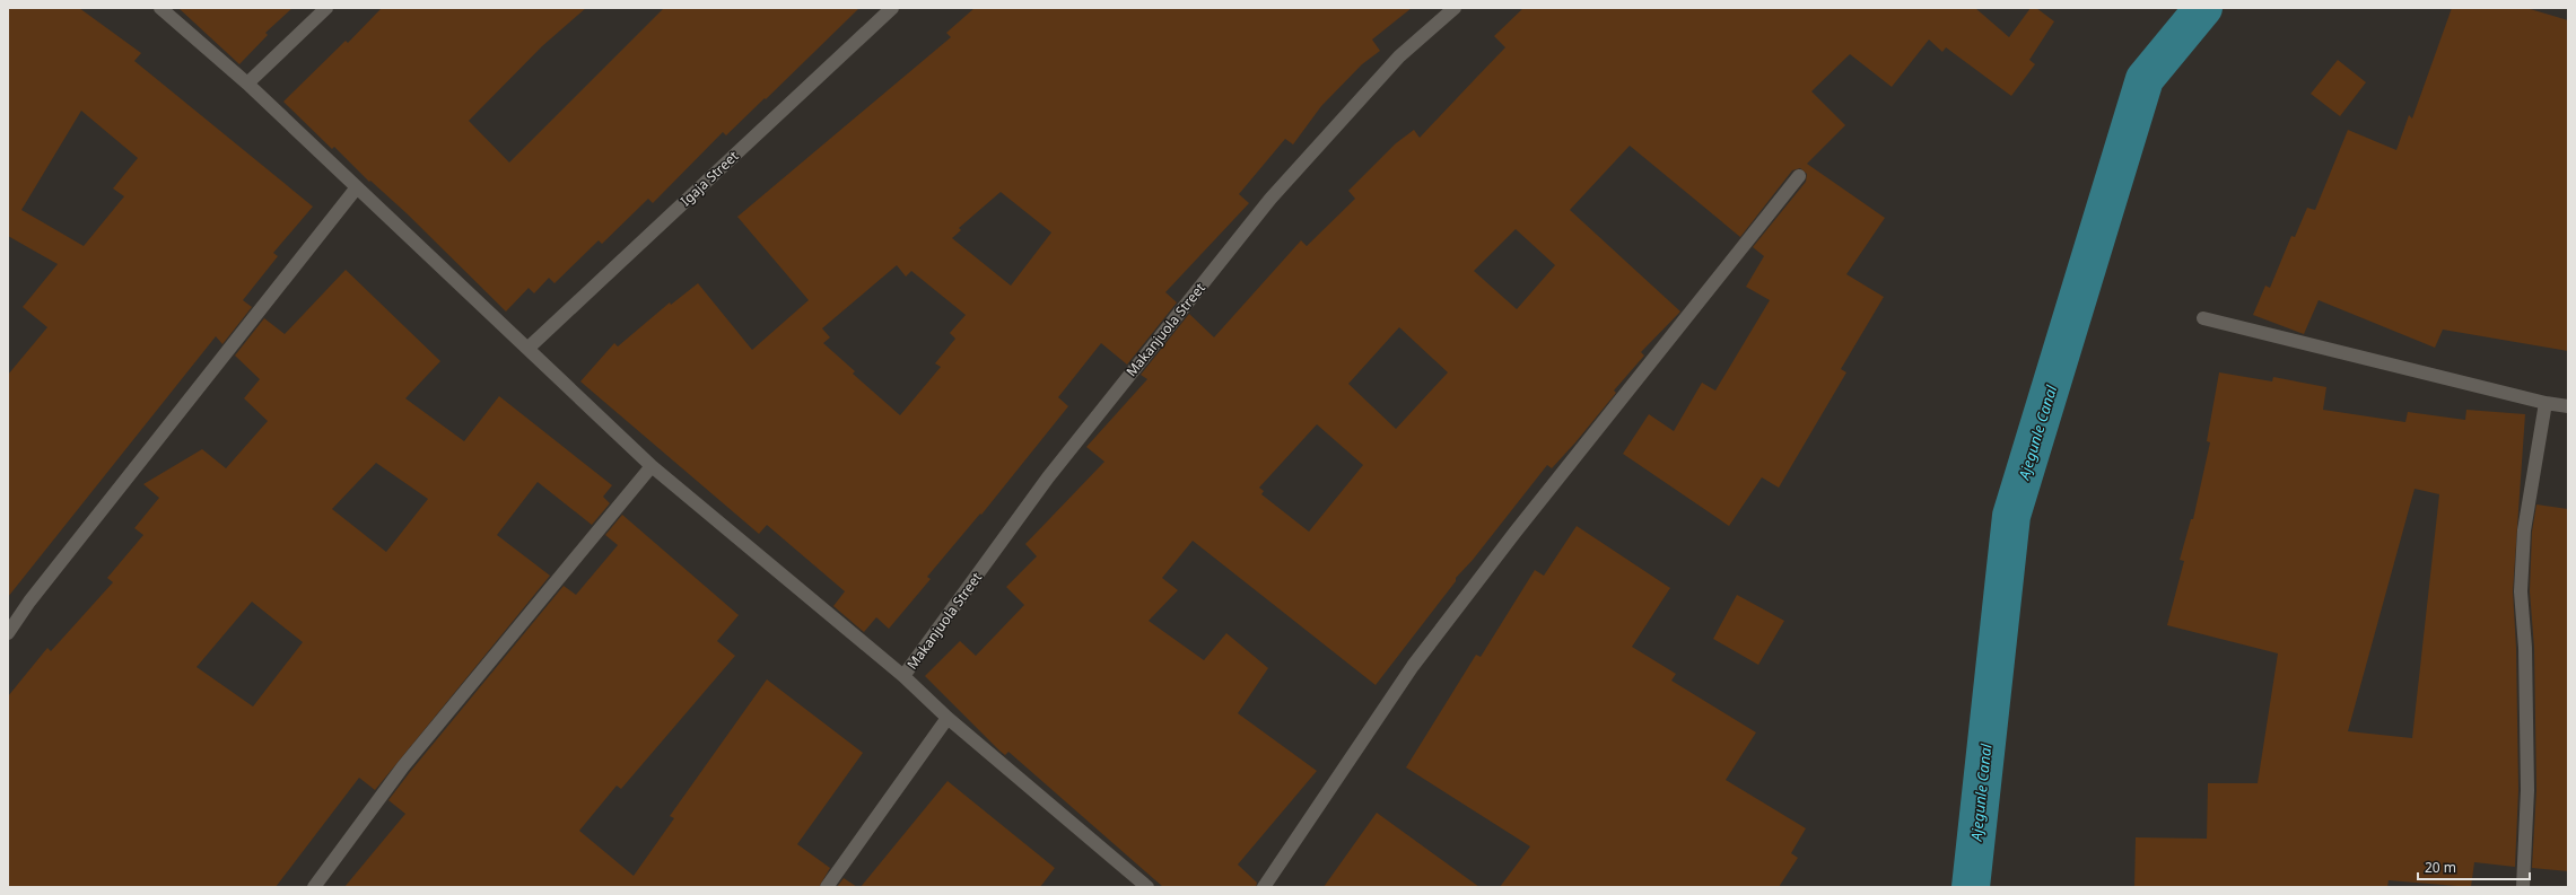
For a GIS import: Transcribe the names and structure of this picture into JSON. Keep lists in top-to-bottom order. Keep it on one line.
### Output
{"streets":{"street":["Igaja Street","Makanjuola Street"]},"water":["Ajegunle Canal"],"scale_bar":"20 m"}
